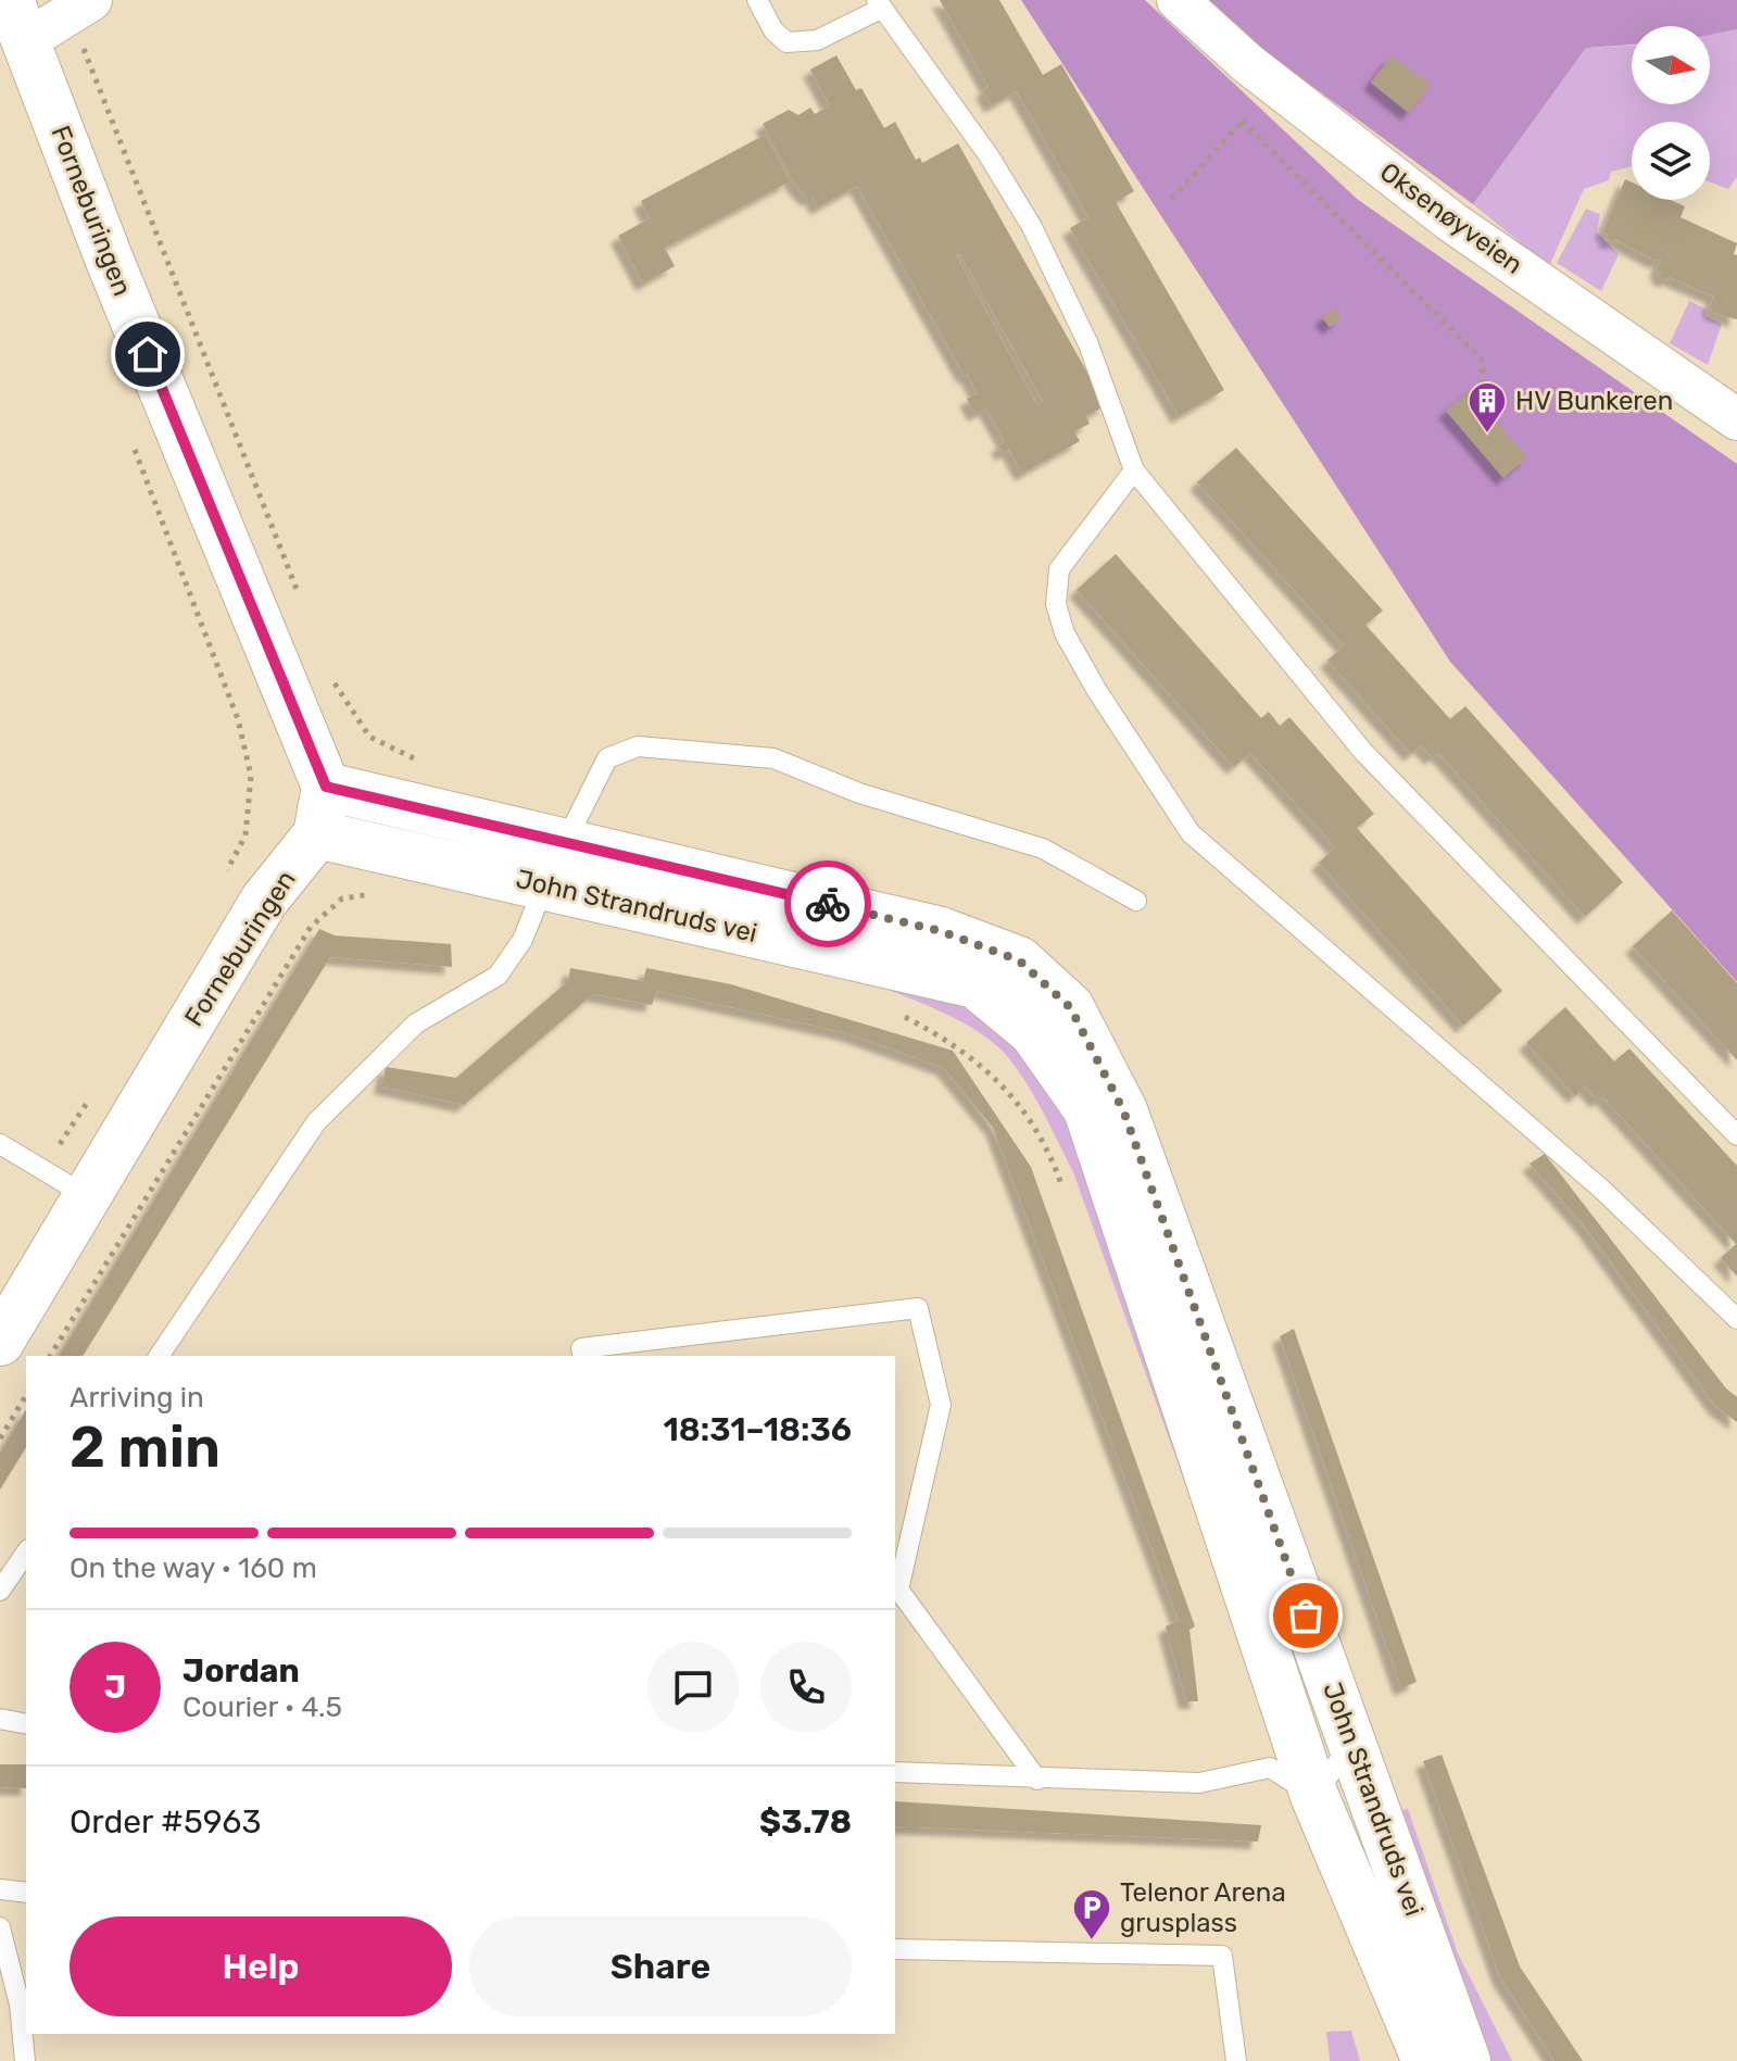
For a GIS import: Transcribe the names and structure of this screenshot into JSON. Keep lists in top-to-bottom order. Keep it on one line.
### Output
{"streets":{"street":["Forneburingen","Oksenøyveien","John Strandruds vei"]},"crossings":[["Forneburingen","John Strandruds vei"]],"places":{"building":["HV Bunkeren"],"parking":["Telenor Arena grusplass"]},"north":"right","page":{"heading":["2 min","Arriving in","18:31–18:36"],"panel":["Jordan","Courier · 4.5","Order #5963","$3.78"],"bar":"On the way · 160 m","round":"J","buttons":["Help","Share"]}}
